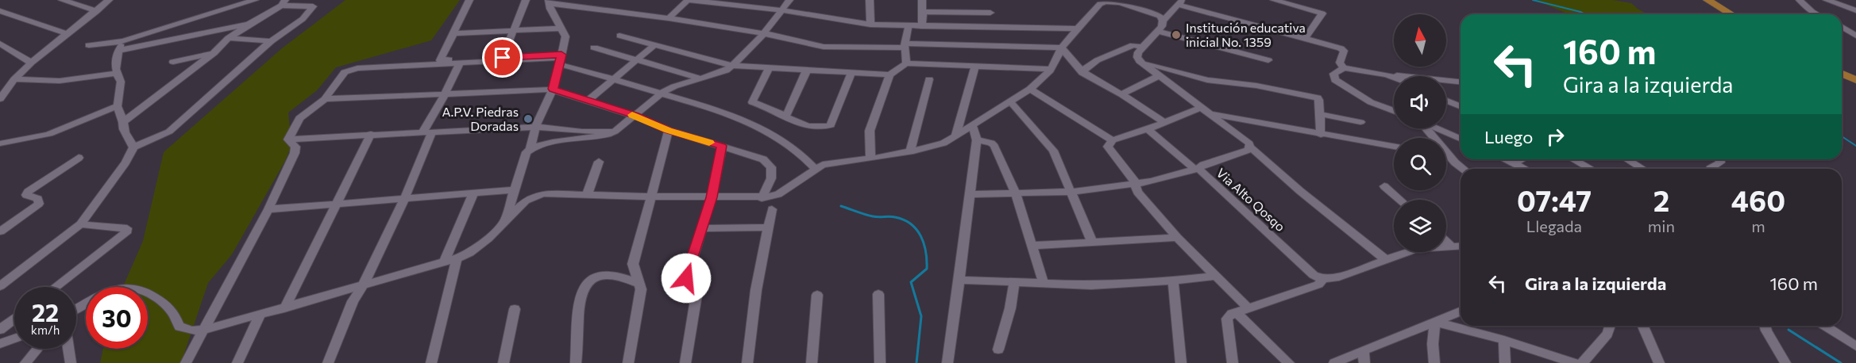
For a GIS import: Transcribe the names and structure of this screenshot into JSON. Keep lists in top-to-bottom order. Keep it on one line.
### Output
{"streets":{"street":["Via Alto Qosqo"]},"places":["Institución educativa inicial No. 1359","A.P.V. Piedras Doradas"],"north":"top","page":{"turn":["160 m","Gira a la izquierda"],"then":"Luego","eta":["07:47","Llegada","2","min","460","m"],"list":[{"name":"Gira a la izquierda","value":"160 m"}],"speed":"22 km/h","limit":"30"}}
